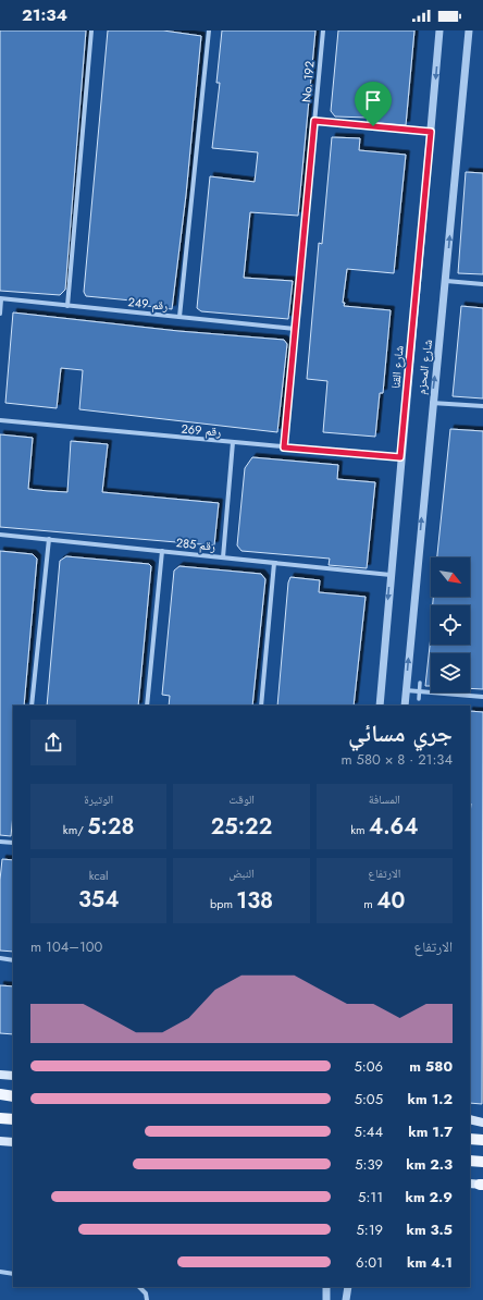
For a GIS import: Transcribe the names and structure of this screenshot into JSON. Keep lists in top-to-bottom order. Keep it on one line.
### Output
{"streets":{"street":["No. 192","رقم 249","شارع القنا","شارع المحزم","رقم 269","رقم 285"]},"crossings":[["No. 192","رقم 249"],["No. 192","رقم 269"],["شارع القنا","رقم 269"],["شارع القنا","رقم 285"]],"one_way":["شارع المحزم"],"north":"bottom right","page":{"status":"21:34","heading":["جري مسائي","21:34 · 8 × 580 m"],"stats":[["المسافة","4.64 km"],["الوقت","25:22"],["الوتيرة","5:28 /km"],["الارتفاع","40 m"],["النبض","138 bpm"],["kcal","354"]],"chart":["الارتفاع","100–104 m"],"list":[{"name":"580 m","note":"5:06"},{"name":"1.2 km","note":"5:05"},{"name":"1.7 km","note":"5:44"},{"name":"2.3 km","note":"5:39"},{"name":"2.9 km","note":"5:11"},{"name":"3.5 km","note":"5:19"},{"name":"4.1 km","note":"6:01"}]}}
